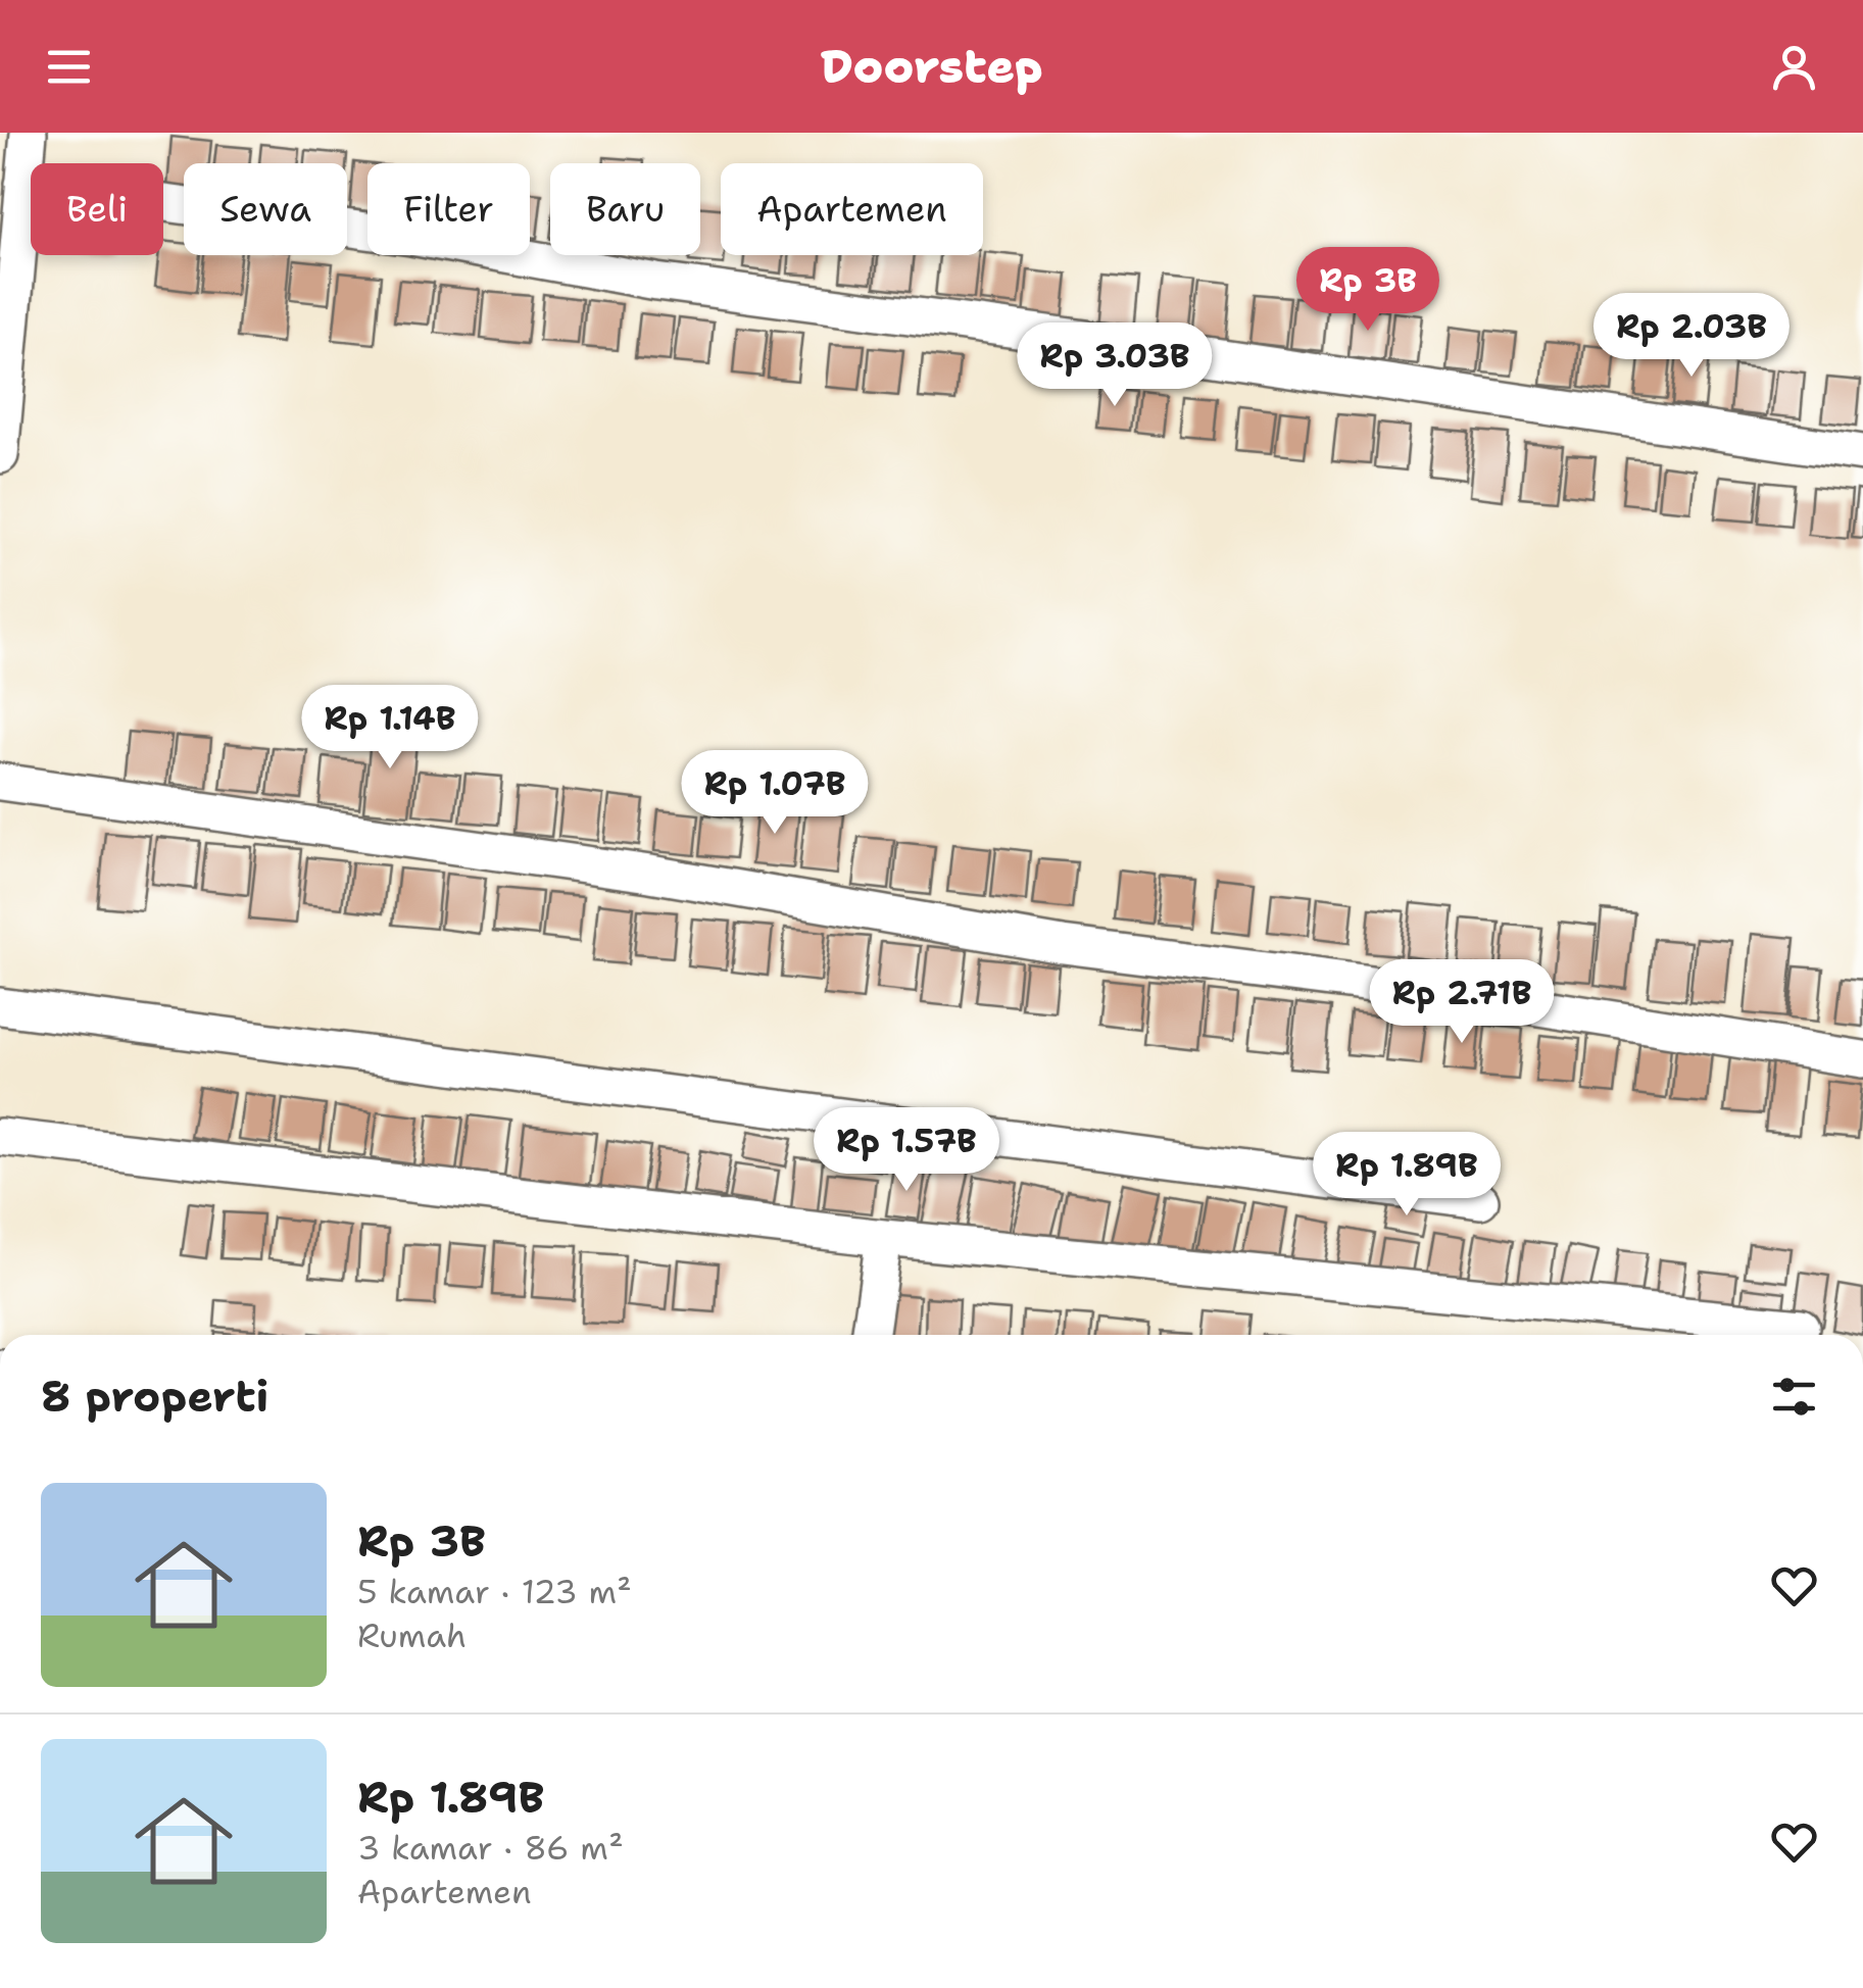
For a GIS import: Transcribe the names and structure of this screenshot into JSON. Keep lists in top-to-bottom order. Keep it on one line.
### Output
{"page":{"header":"Doorstep","chip":["Beli","Sewa","Filter","Baru","Apartemen"],"price":["Rp 3B","Rp 2.03B","Rp 3.03B","Rp 1.14B","Rp 1.07B","Rp 2.71B","Rp 1.57B","Rp 1.89B"],"heading":"8 properti","list":[{"name":"Rp 3B","note":"5 kamar · 123 m² · Rumah"},{"name":"Rp 1.89B","note":"3 kamar · 86 m² · Apartemen"}]}}
